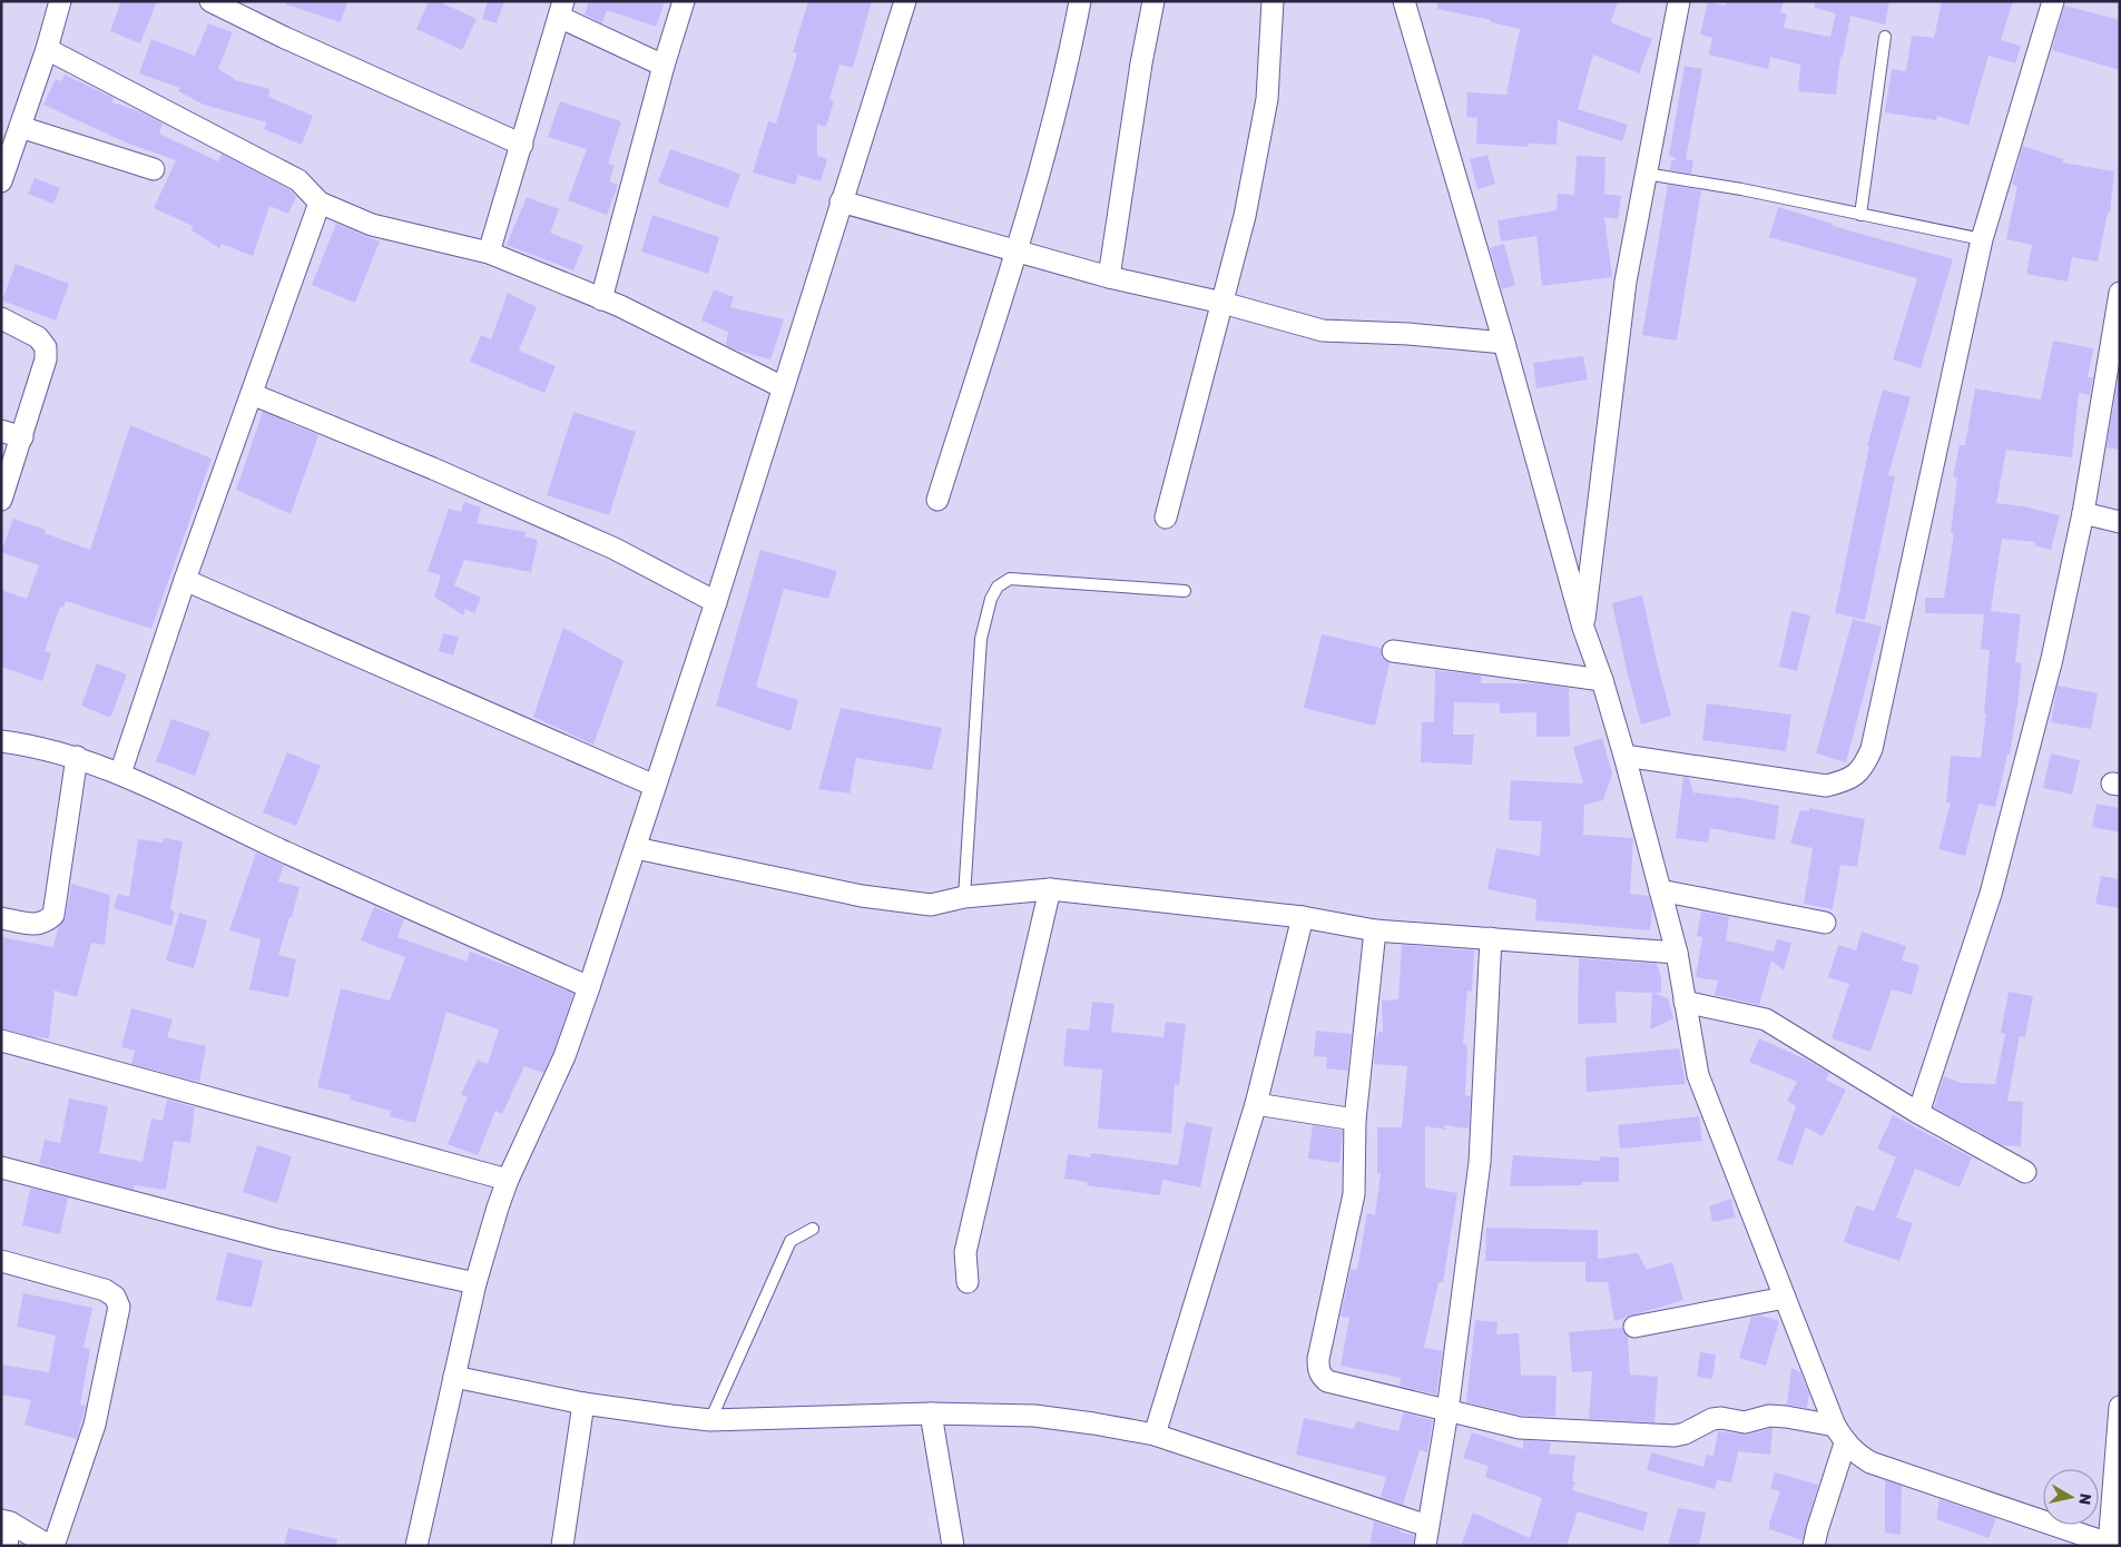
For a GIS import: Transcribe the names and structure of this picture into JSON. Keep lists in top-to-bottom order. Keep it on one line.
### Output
{"north":"right"}
